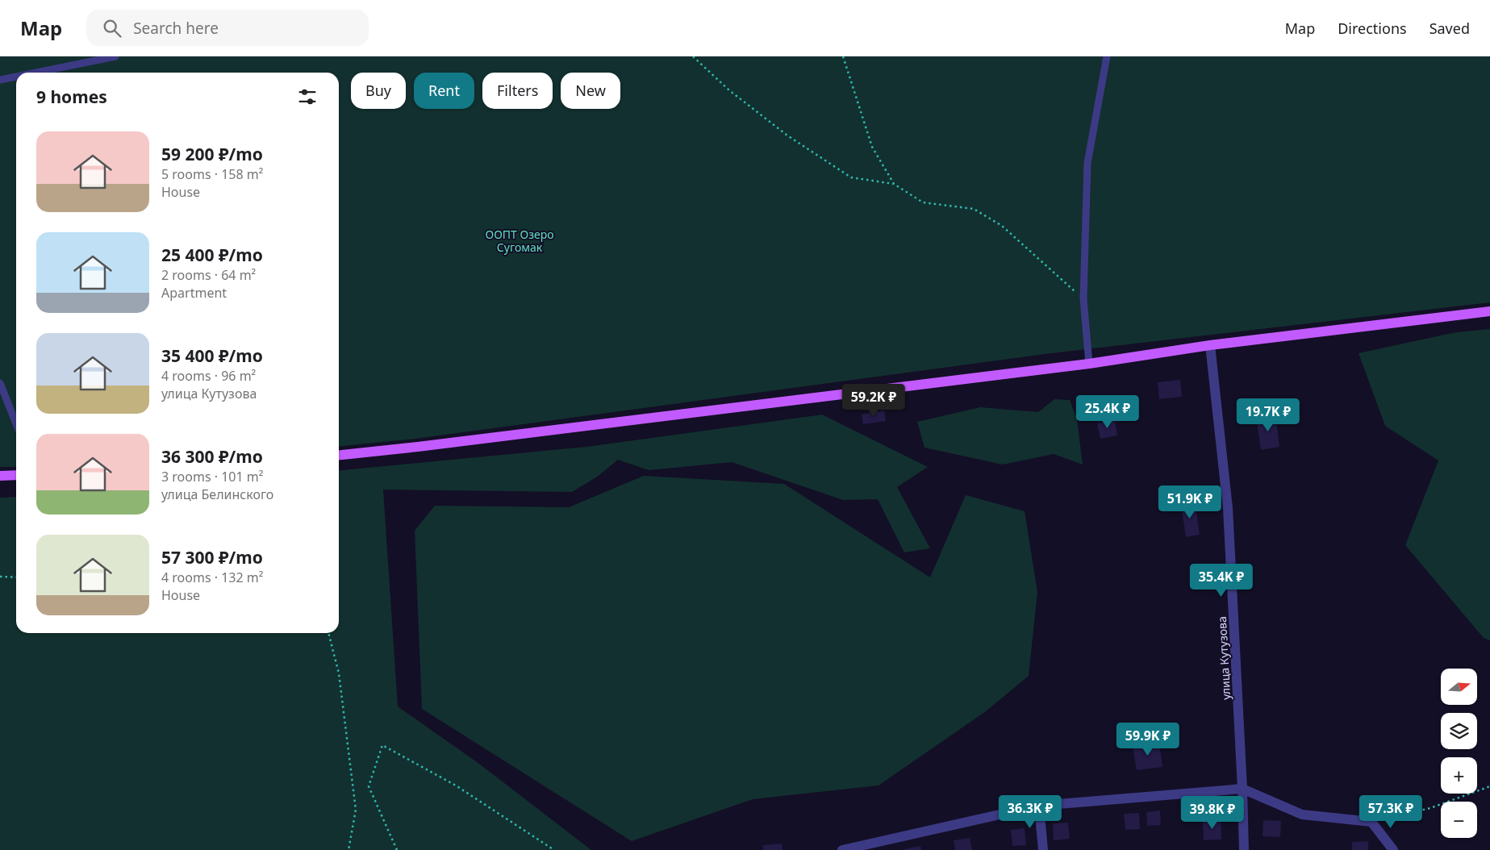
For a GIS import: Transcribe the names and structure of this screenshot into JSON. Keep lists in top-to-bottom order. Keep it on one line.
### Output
{"streets":{"street":["улица Кутузова"]},"parks":["ООПТ Озеро Сугомак"],"north":"right","page":{"header":"Map","search":"Search here","nav":["Map","Directions","Saved"],"chip":["Buy","Rent","Filters","New"],"heading":"9 homes","list":[{"name":"59 200 ₽/mo","note":"5 rooms · 158 m² · House"},{"name":"25 400 ₽/mo","note":"2 rooms · 64 m² · Apartment"},{"name":"35 400 ₽/mo","note":"4 rooms · 96 m² · улица Кутузова"},{"name":"36 300 ₽/mo","note":"3 rooms · 101 m² · улица Белинского"},{"name":"57 300 ₽/mo","note":"4 rooms · 132 m² · House"}],"price":["59.2K ₽","25.4K ₽","19.7K ₽","51.9K ₽","35.4K ₽","59.9K ₽","36.3K ₽","57.3K ₽","39.8K ₽"],"map_buttons":["+","−"]}}
